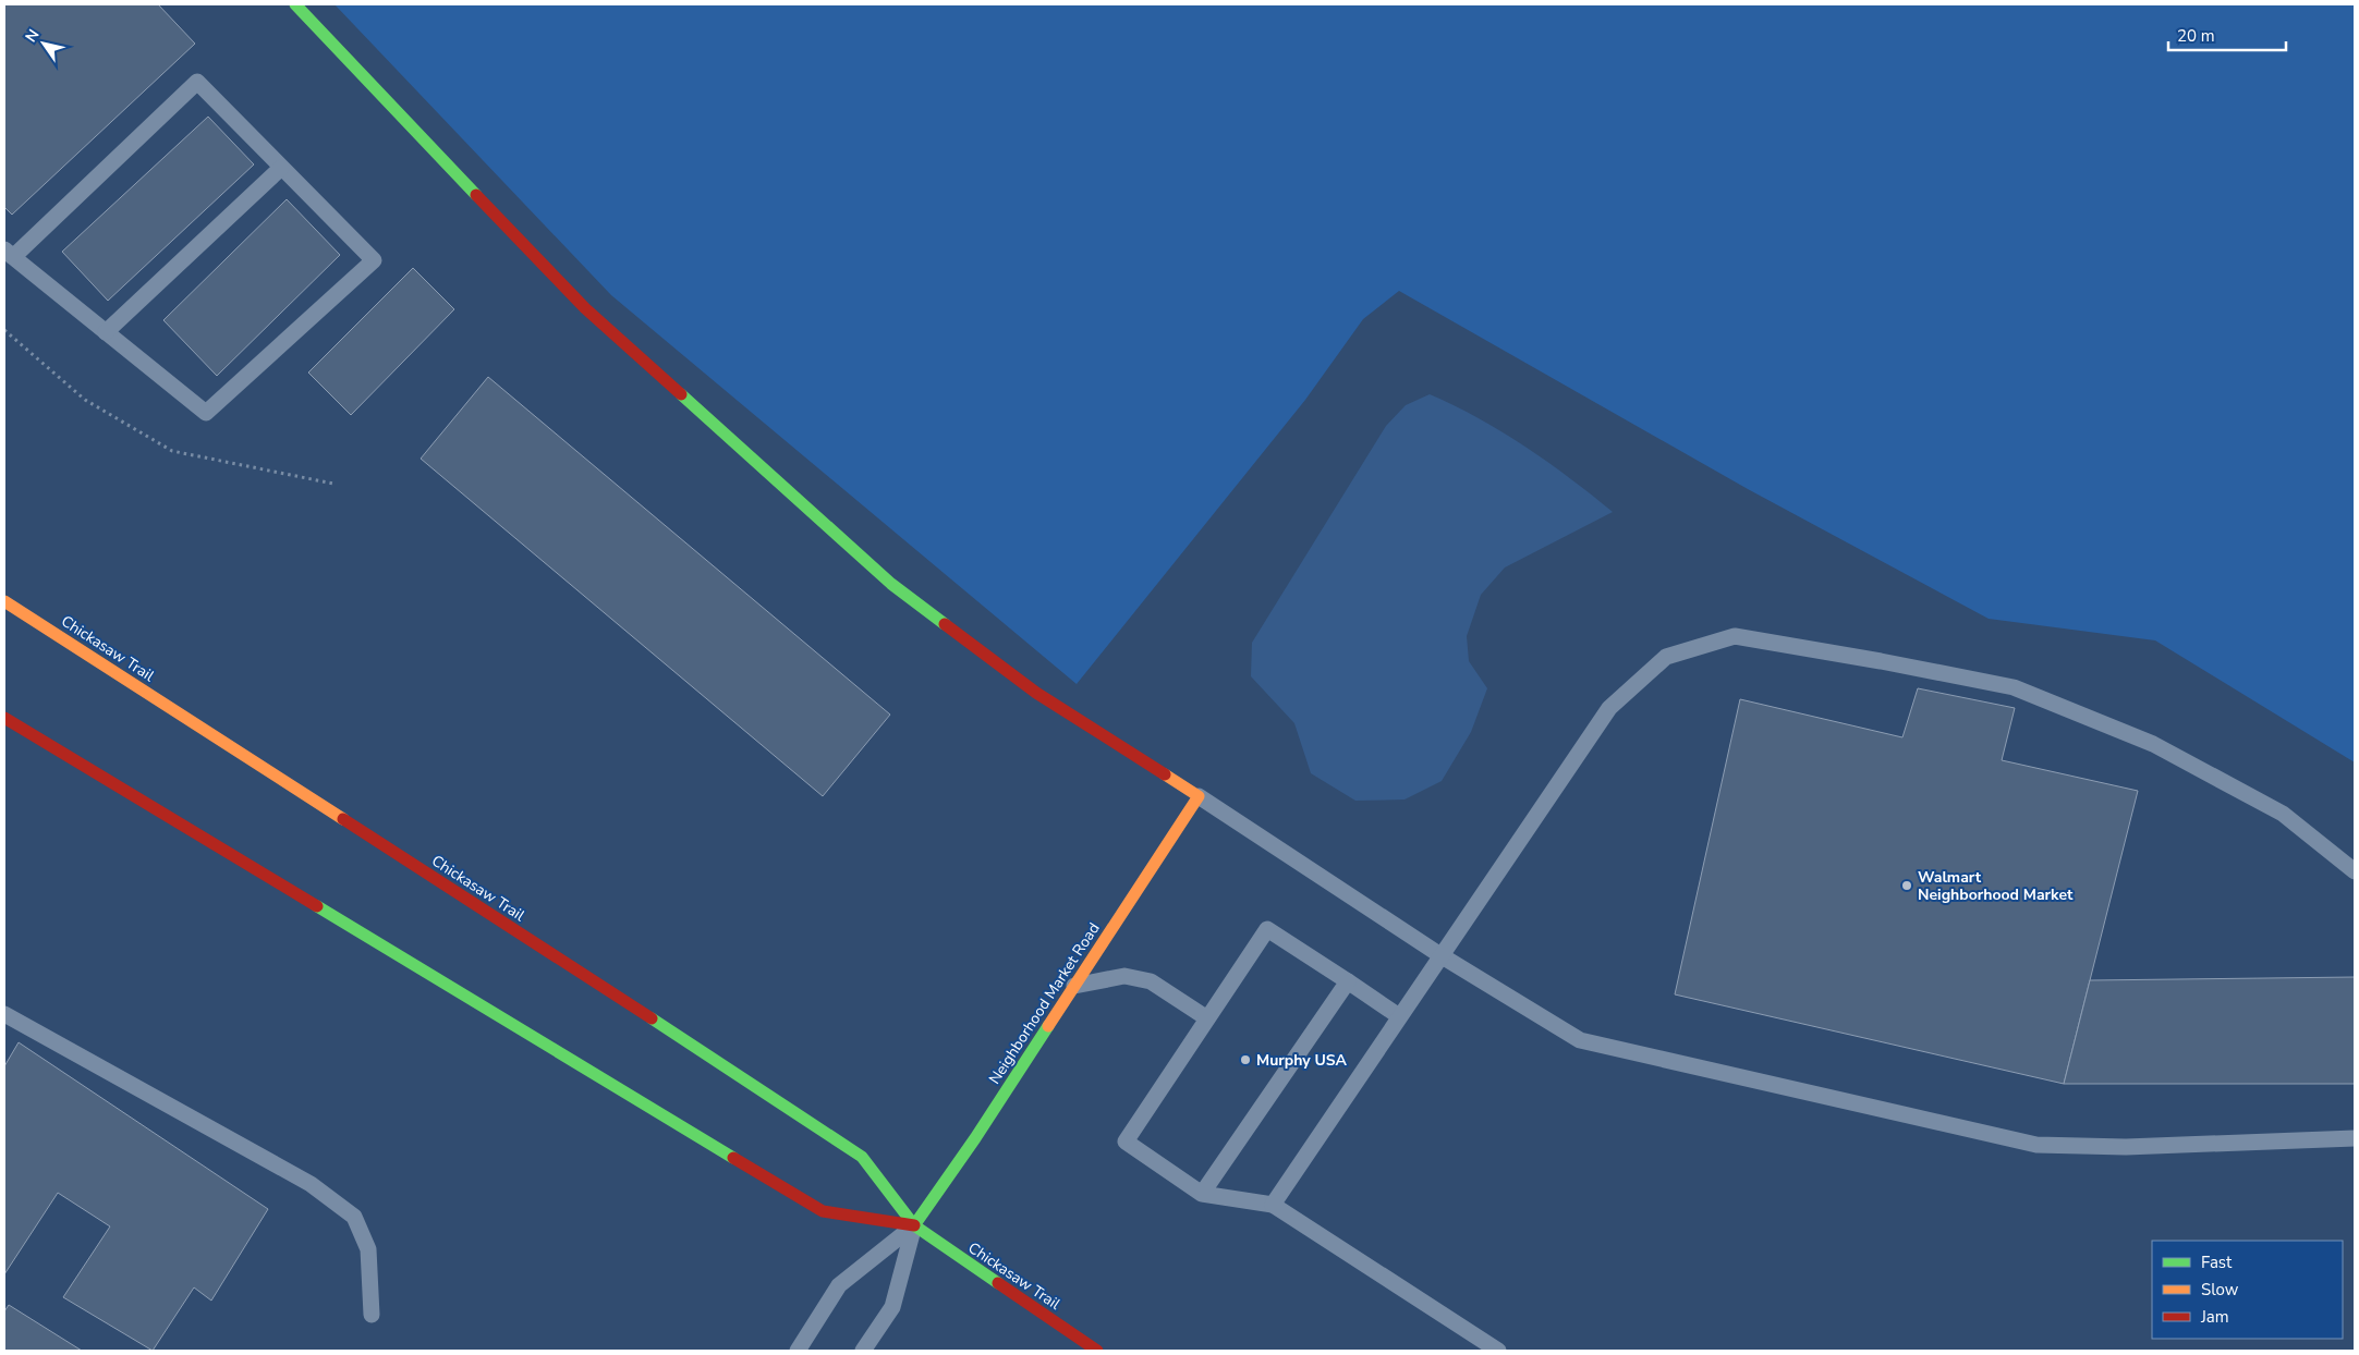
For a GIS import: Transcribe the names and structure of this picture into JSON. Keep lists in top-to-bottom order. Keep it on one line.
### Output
{"streets":{"street":["Chickasaw Trail","Neighborhood Market Road"]},"crossings":[["Chickasaw Trail","Neighborhood Market Road"]],"places":["Walmart Neighborhood Market","Murphy USA"],"legend":["Fast","Slow","Jam"],"scale_bar":"20 m","north":"top left"}
